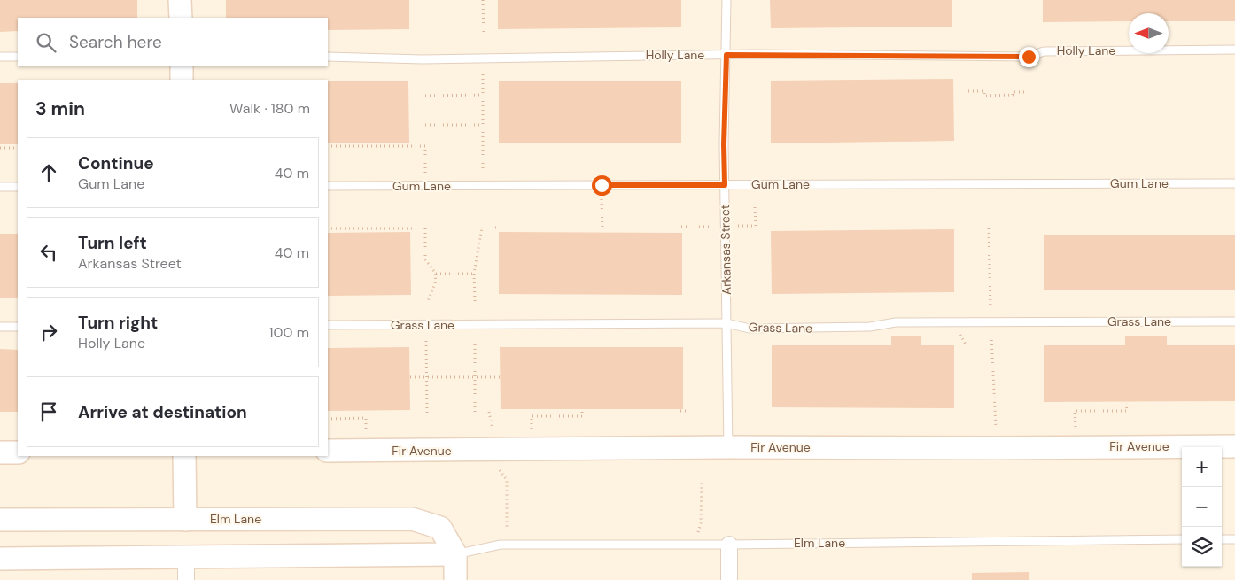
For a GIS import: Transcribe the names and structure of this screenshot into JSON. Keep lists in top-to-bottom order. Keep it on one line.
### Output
{"streets":{"street":["Fir Avenue","Elm Lane"],"lane":["Holly Lane","Gum Lane","Arkansas Street","Grass Lane"]},"crossings":[["Holly Lane","Arkansas Street"],["Gum Lane","Arkansas Street"],["Arkansas Street","Grass Lane"],["Arkansas Street","Fir Avenue"]],"north":"left","page":{"search":"Search here","heading":["3 min","Walk · 180 m"],"list":[["Continue","Gum Lane","40 m"],["Turn left","Arkansas Street","40 m"],["Turn right","Holly Lane","100 m"],"Arrive at destination"],"map_buttons":["+","−"]}}
